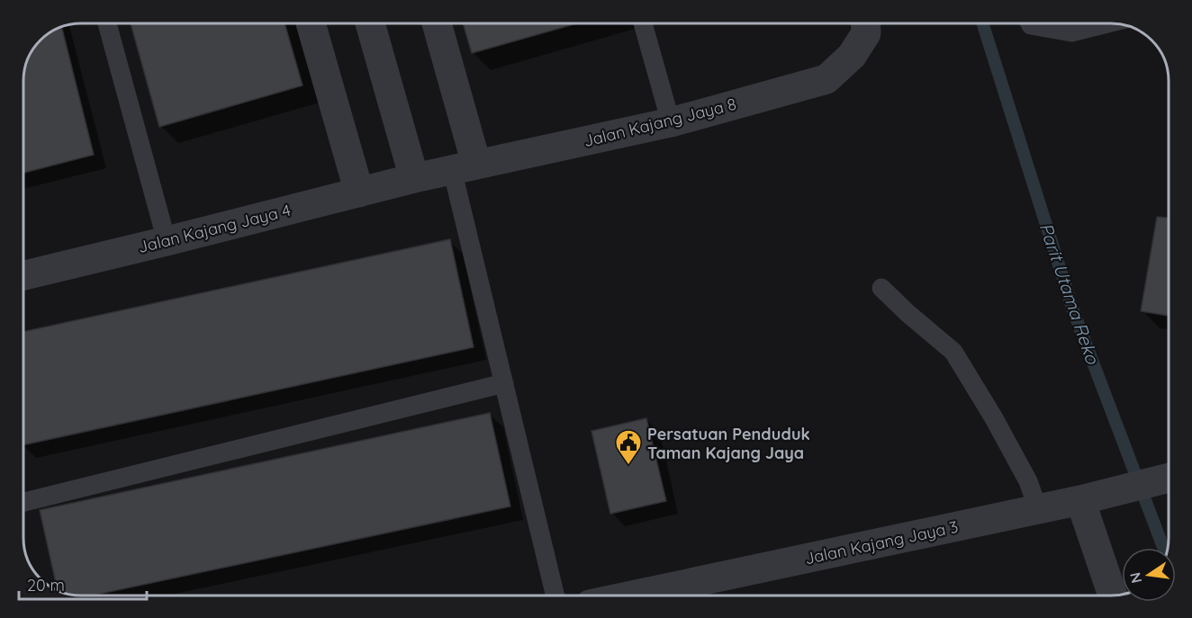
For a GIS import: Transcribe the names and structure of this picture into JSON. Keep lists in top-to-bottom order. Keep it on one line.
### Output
{"streets":{"street":["Jalan Kajang Jaya 8","Jalan Kajang Jaya 4","Jalan Kajang Jaya 3"]},"crossings":[["Jalan Kajang Jaya 8","Jalan Kajang Jaya 4"]],"water":["Parit Utama Reko"],"places":{"public building":["Persatuan Penduduk Taman Kajang Jaya"]},"scale_bar":"20 m","north":"left"}
